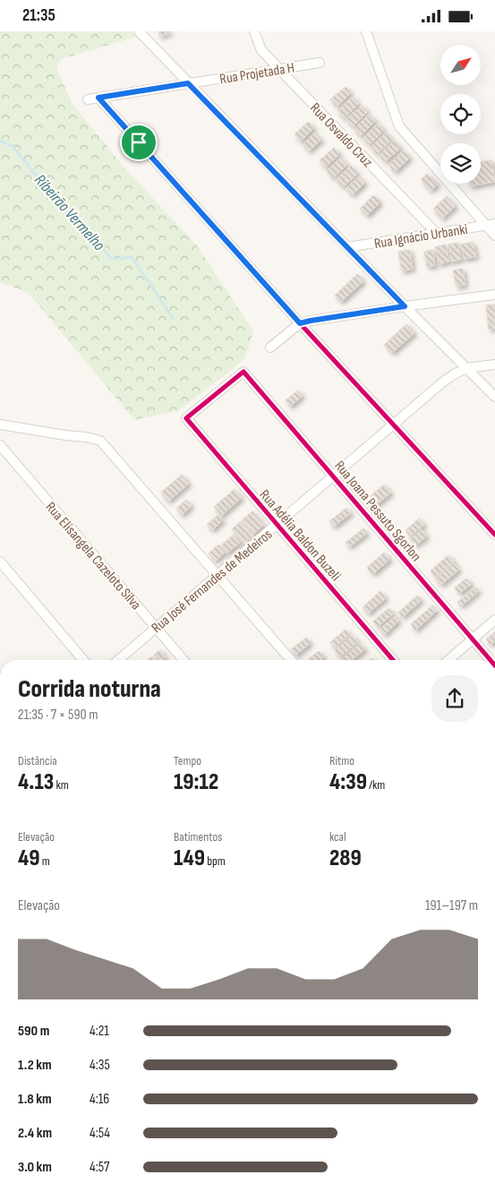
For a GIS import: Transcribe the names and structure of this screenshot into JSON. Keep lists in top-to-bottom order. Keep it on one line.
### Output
{"streets":{"street":["Rua Projetada H","Rua Osvaldo Cruz","Rua Ignácio Urbanki","Rua Joana Pessuto Sgorlon","Rua Adélia Baldon Buzeli","Rua Elisangela Cazeloto Silva","Rua José Fernandes de Medeiros"]},"crossings":[["Rua Projetada H","Rua Osvaldo Cruz"],["Rua Osvaldo Cruz","Rua Ignácio Urbanki"],["Rua Joana Pessuto Sgorlon","Rua Adélia Baldon Buzeli"],["Rua Joana Pessuto Sgorlon","Rua José Fernandes de Medeiros"],["Rua Adélia Baldon Buzeli","Rua José Fernandes de Medeiros"],["Rua Elisangela Cazeloto Silva","Rua José Fernandes de Medeiros"]],"water":["Ribeirão Vermelho"],"north":"top right","page":{"status":"21:35","heading":["Corrida noturna","21:35 · 7 × 590 m"],"stats":[["Distância","4.13 km"],["Tempo","19:12"],["Ritmo","4:39 /km"],["Elevação","49 m"],["Batimentos","149 bpm"],["kcal","289"]],"chart":["Elevação","191–197 m"],"list":[{"name":"590 m","note":"4:21"},{"name":"1.2 km","note":"4:35"},{"name":"1.8 km","note":"4:16"},{"name":"2.4 km","note":"4:54"},{"name":"3.0 km","note":"4:57"}]}}
